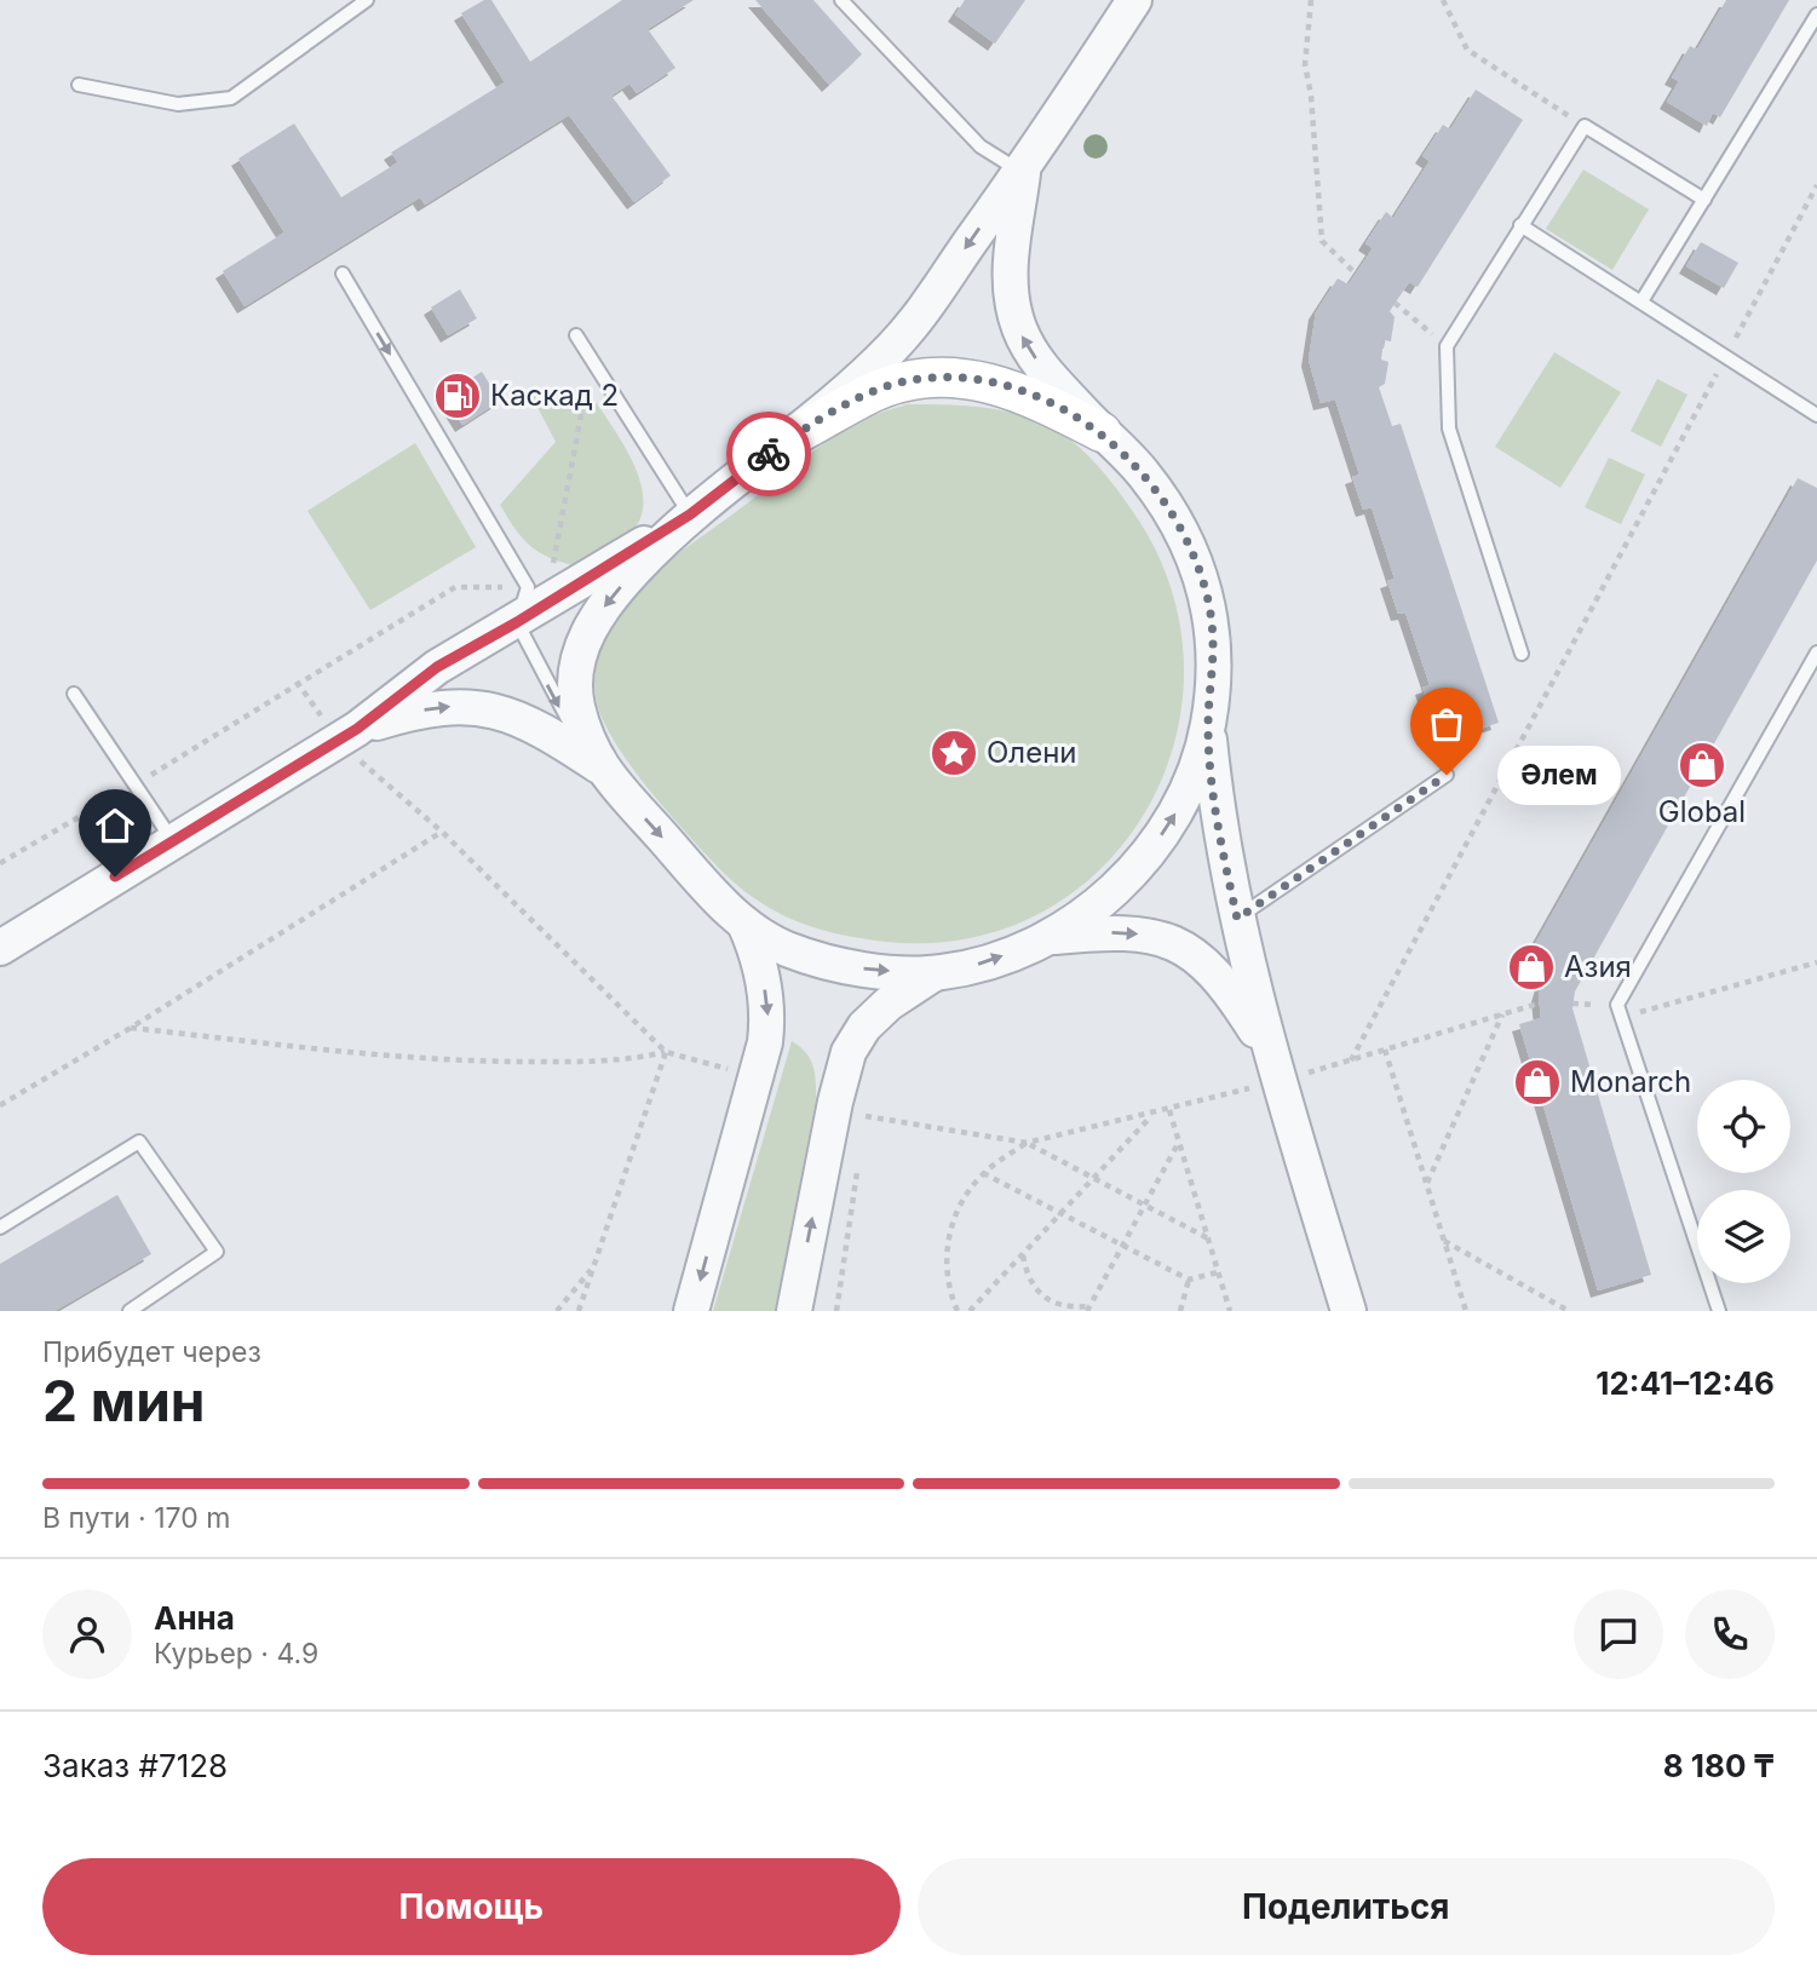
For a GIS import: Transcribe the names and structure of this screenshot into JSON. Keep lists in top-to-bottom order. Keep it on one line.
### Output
{"places":{"fuel station":["Каскад 2"],"place":["Олени"],"shop":["Global","Азия","Monarch"],"other":["Әлем"]},"page":{"bubble":"Әлем","heading":["2 мин","Прибудет через","12:41–12:46"],"panel":["Анна","Курьер · 4.9","Заказ #7128","8 180 ₸"],"bar":"В пути · 170 m","buttons":["Помощь","Поделиться"]}}
